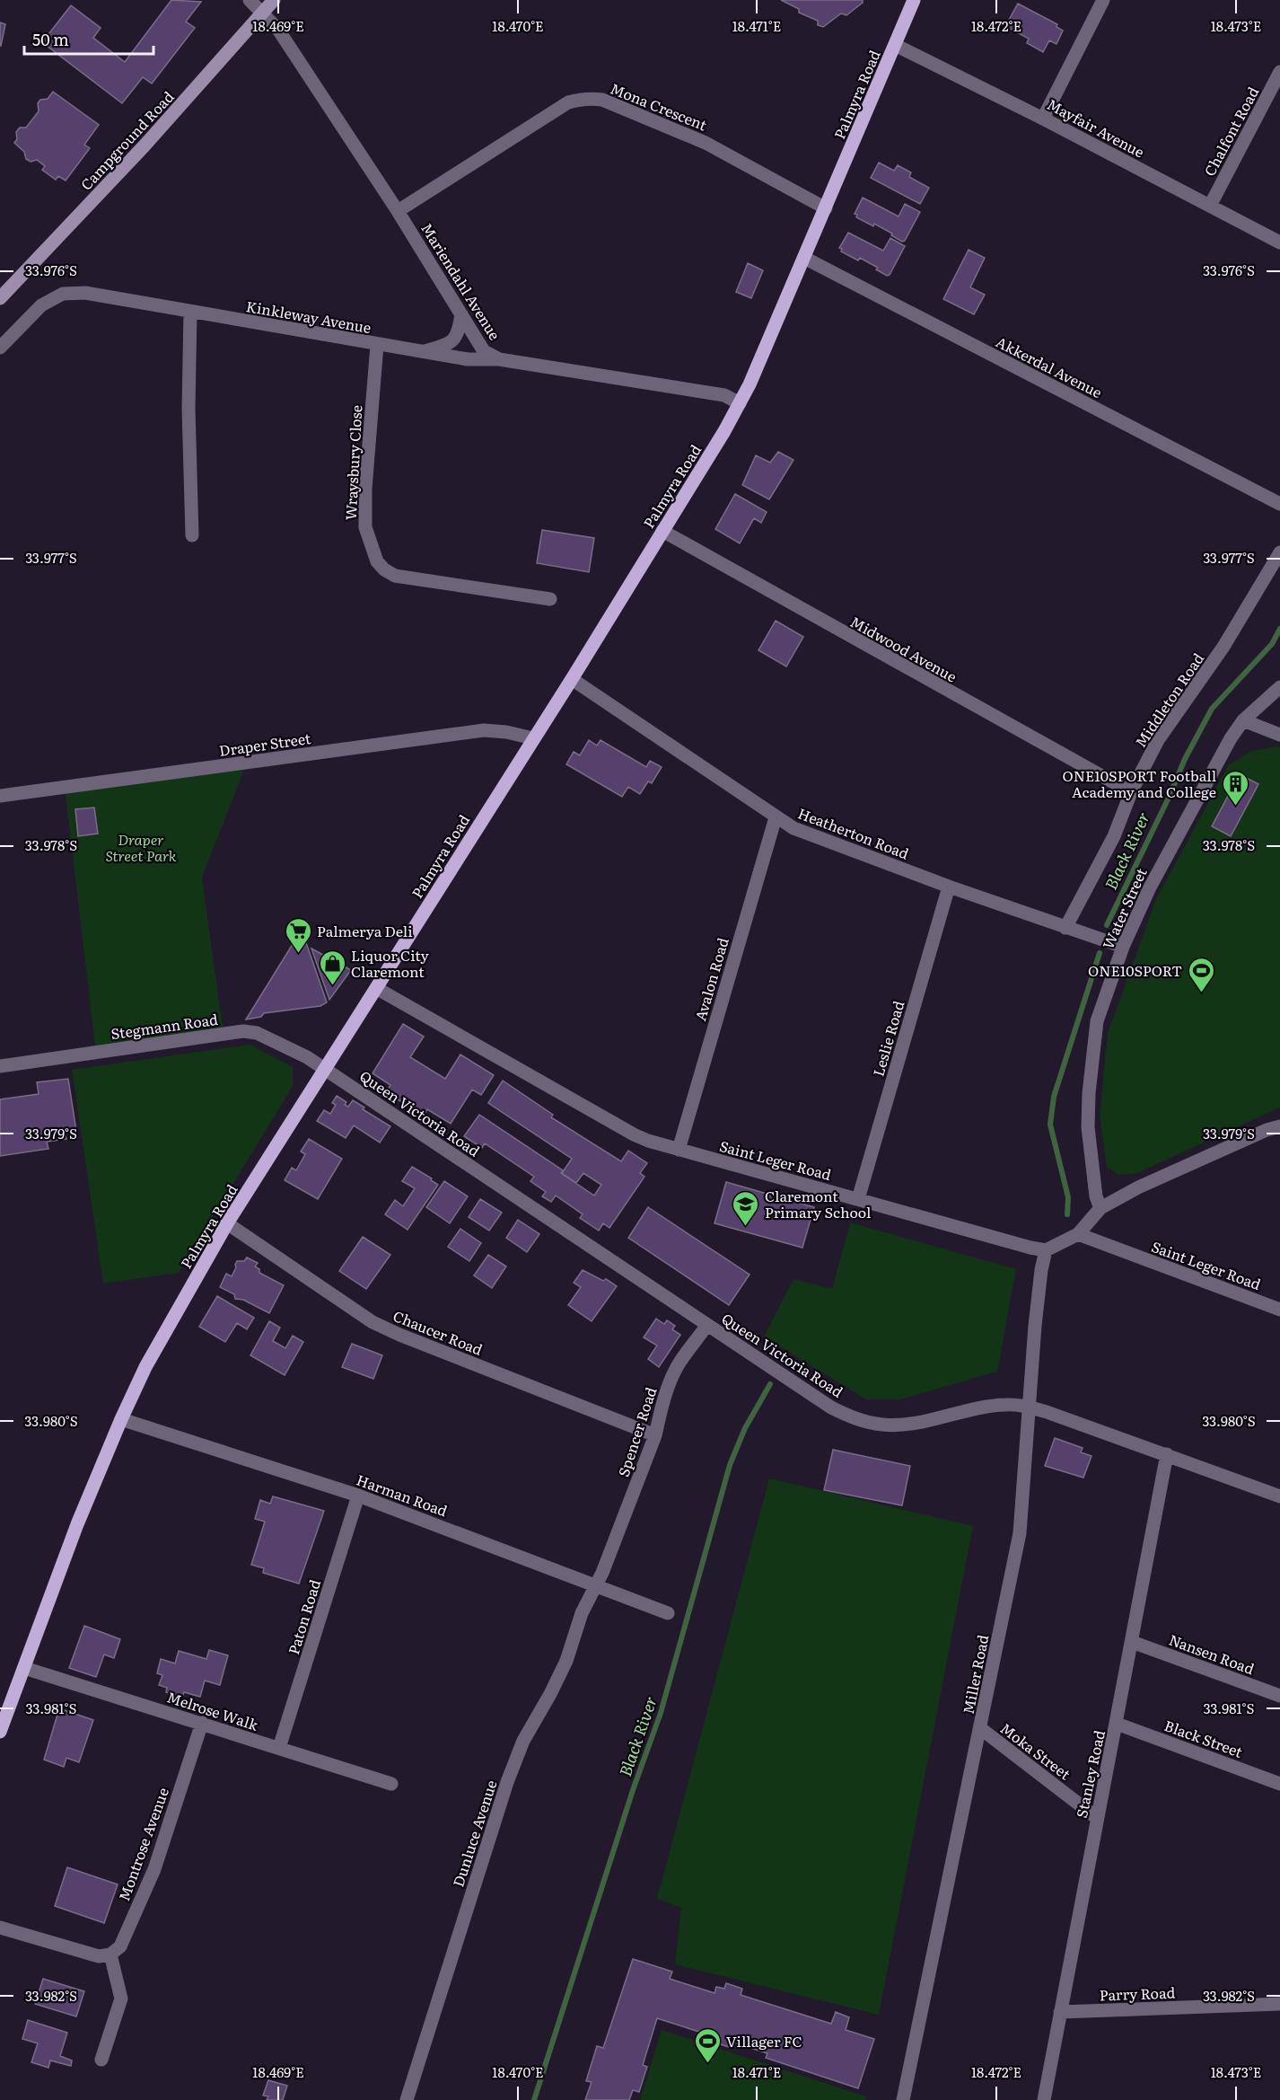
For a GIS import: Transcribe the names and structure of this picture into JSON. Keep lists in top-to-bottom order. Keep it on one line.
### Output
{"streets":{"main road":["Palmyra Road","Campground Road"],"street":["Mona Crescent","Mayfair Avenue","Chalfont Road","Mariendahl Avenue","Kinkleway Avenue","Akkerdal Avenue","Wraysbury Close","Midwood Avenue","Middleton Road","Draper Street","Heatherton Road","Water Street","Avalon Road","Stegmann Road","Leslie Road","Queen Victoria Road","Saint Leger Road","Chaucer Road","Spencer Road","Harman Road","Paton Road","Nansen Road","Miller Road","Melrose Walk","Black Street","Moka Street","Stanley Road","Dunluce Avenue","Montrose Avenue","Parry Road"]},"crossings":[["Palmyra Road","Mona Crescent"],["Palmyra Road","Mayfair Avenue"],["Palmyra Road","Mariendahl Avenue"],["Palmyra Road","Akkerdal Avenue"],["Palmyra Road","Midwood Avenue"],["Palmyra Road","Draper Street"],["Palmyra Road","Heatherton Road"],["Palmyra Road","Stegmann Road"],["Palmyra Road","Queen Victoria Road"],["Palmyra Road","Saint Leger Road"],["Palmyra Road","Chaucer Road"],["Palmyra Road","Harman Road"],["Palmyra Road","Melrose Walk"],["Mona Crescent","Mariendahl Avenue"],["Mayfair Avenue","Chalfont Road"],["Campground Road","Mariendahl Avenue"],["Mariendahl Avenue","Kinkleway Avenue"],["Kinkleway Avenue","Wraysbury Close"],["Midwood Avenue","Middleton Road"],["Middleton Road","Heatherton Road"],["Heatherton Road","Water Street"],["Heatherton Road","Avalon Road"],["Heatherton Road","Leslie Road"],["Avalon Road","Saint Leger Road"],["Stegmann Road","Queen Victoria Road"],["Leslie Road","Saint Leger Road"],["Queen Victoria Road","Spencer Road"],["Queen Victoria Road","Miller Road"],["Queen Victoria Road","Stanley Road"],["Saint Leger Road","Miller Road"],["Chaucer Road","Spencer Road"],["Spencer Road","Harman Road"],["Spencer Road","Dunluce Avenue"],["Harman Road","Paton Road"],["Harman Road","Dunluce Avenue"],["Paton Road","Melrose Walk"],["Nansen Road","Stanley Road"],["Miller Road","Moka Street"],["Melrose Walk","Montrose Avenue"],["Black Street","Stanley Road"],["Moka Street","Stanley Road"],["Stanley Road","Parry Road"]],"water":["Black River"],"parks":["Draper Street Park"],"places":{"building":["ONE10SPORT Football Academy and College"],"supermarket":["Palmerya Deli"],"shop":["Liquor City Claremont"],"sports":["ONE10SPORT","Villager FC"],"school or university":["Claremont Primary School"]},"scale_bar":"50 m","coordinates":["18.469°E","18.470°E","18.471°E","18.472°E","18.473°E","33.976°S","33.977°S","33.978°S","33.979°S","33.980°S","33.981°S","33.982°S"]}
